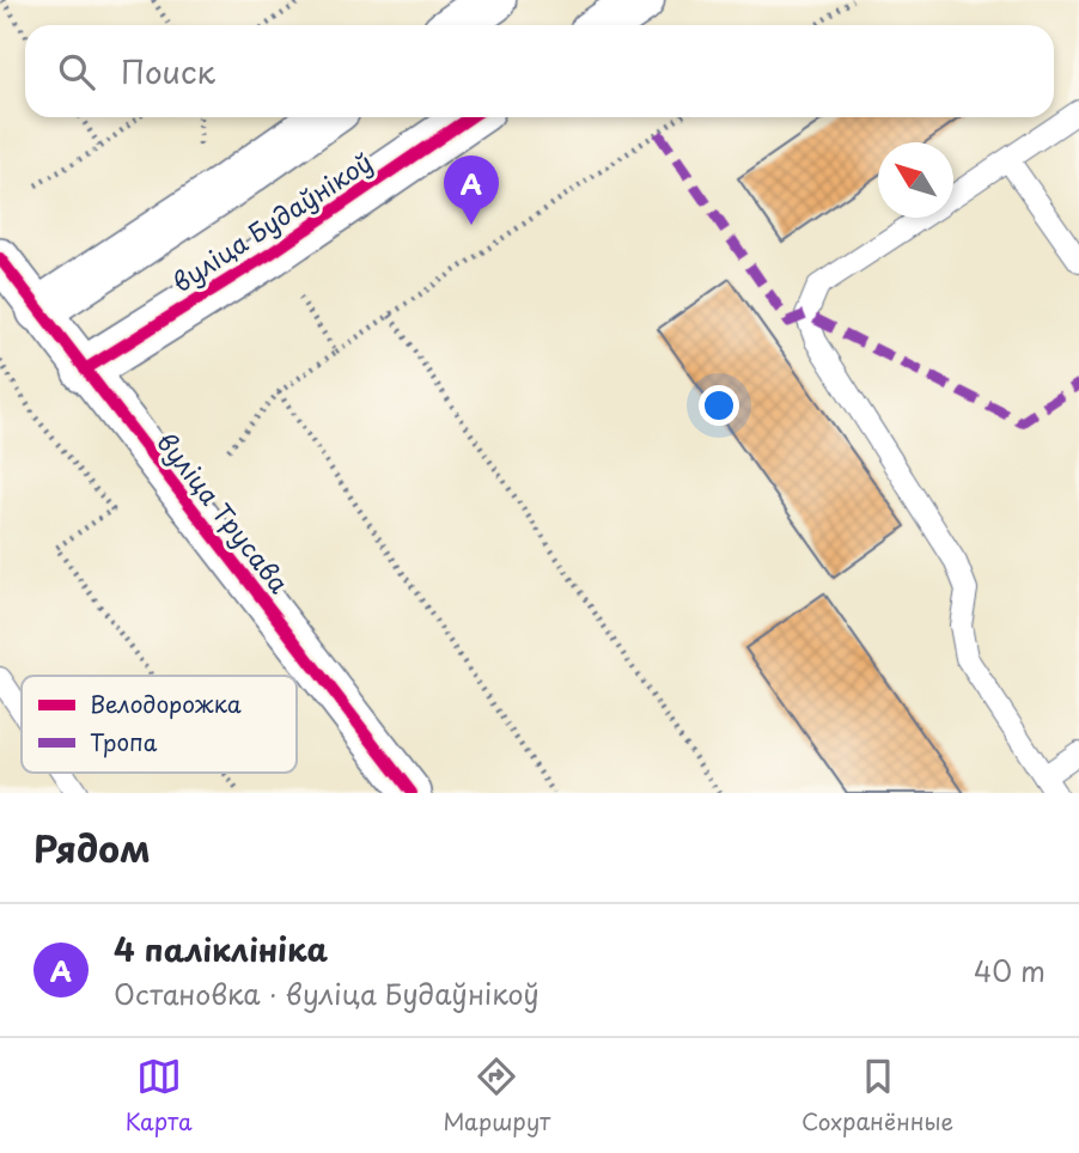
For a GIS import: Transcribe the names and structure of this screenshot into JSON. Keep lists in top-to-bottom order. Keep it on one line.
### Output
{"streets":{"street":["вуліца Будаўнікоў","вуліца Трусава"]},"crossings":[["вуліца Будаўнікоў","вуліца Трусава"]],"legend":["Велодорожка","Тропа"],"north":"top left","page":{"search":"Поиск","pins":"A","heading":"Рядом","list":[{"mark":"A","name":"4 паліклініка","note":"Остановка · вуліца Будаўнікоў","value":"40 m"}],"nav":["Карта","Маршрут","Сохранённые"]}}
